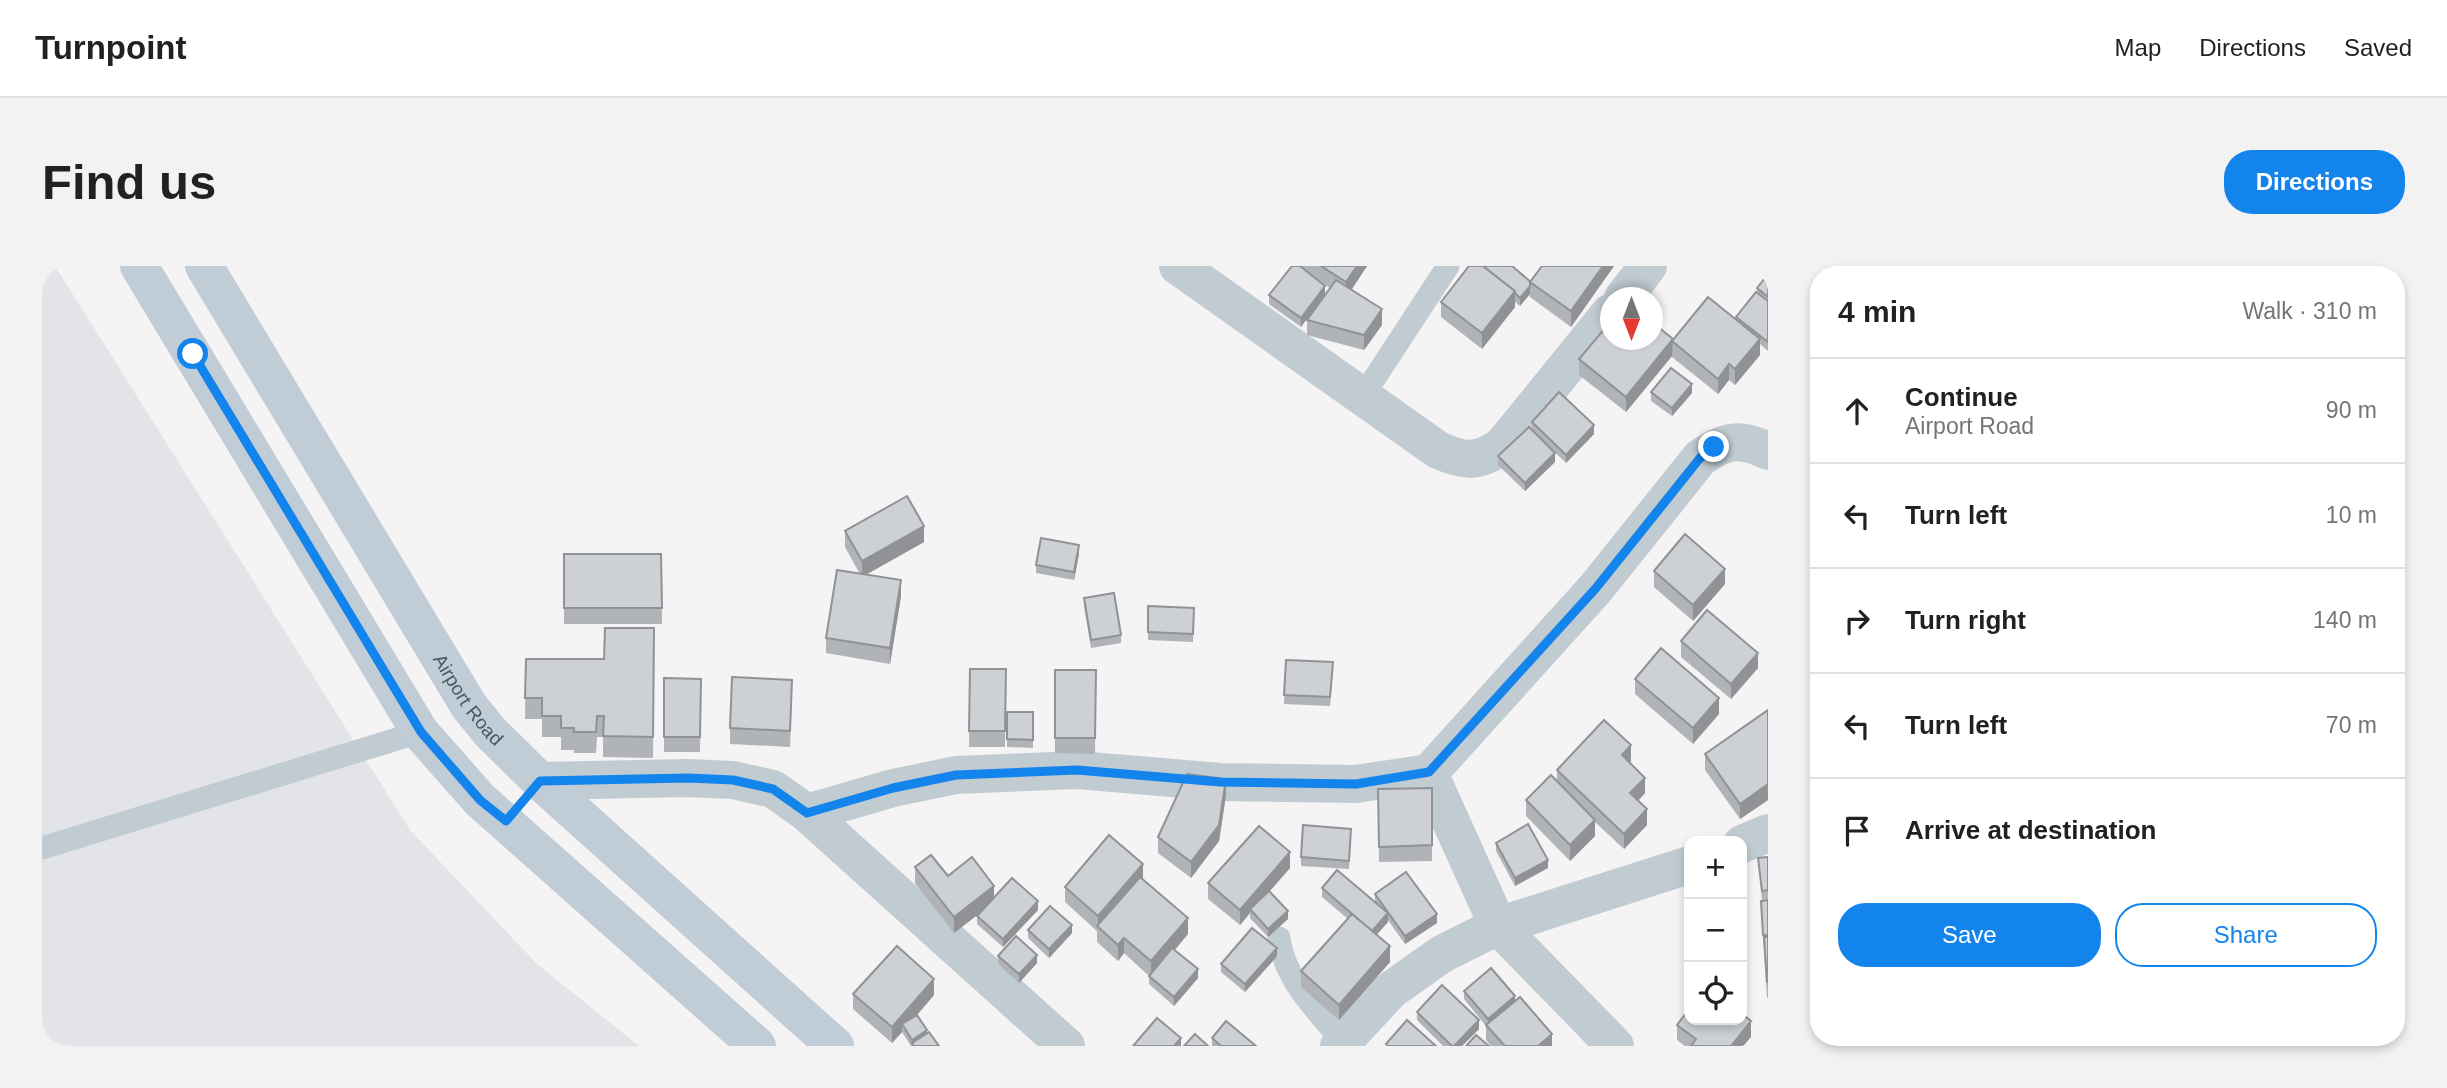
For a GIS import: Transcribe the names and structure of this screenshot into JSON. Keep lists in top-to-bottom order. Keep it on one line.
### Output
{"streets":{"main road":["Airport Road"]},"north":"bottom","page":{"header":"Turnpoint","nav":["Map","Directions","Saved"],"buttons":["Directions",["Save","Share"]],"title":"Find us","heading":["4 min","Walk · 310 m"],"list":[["Continue","Airport Road","90 m"],["Turn left","10 m"],["Turn right","140 m"],["Turn left","70 m"],"Arrive at destination"],"map_buttons":["+","−"]}}
